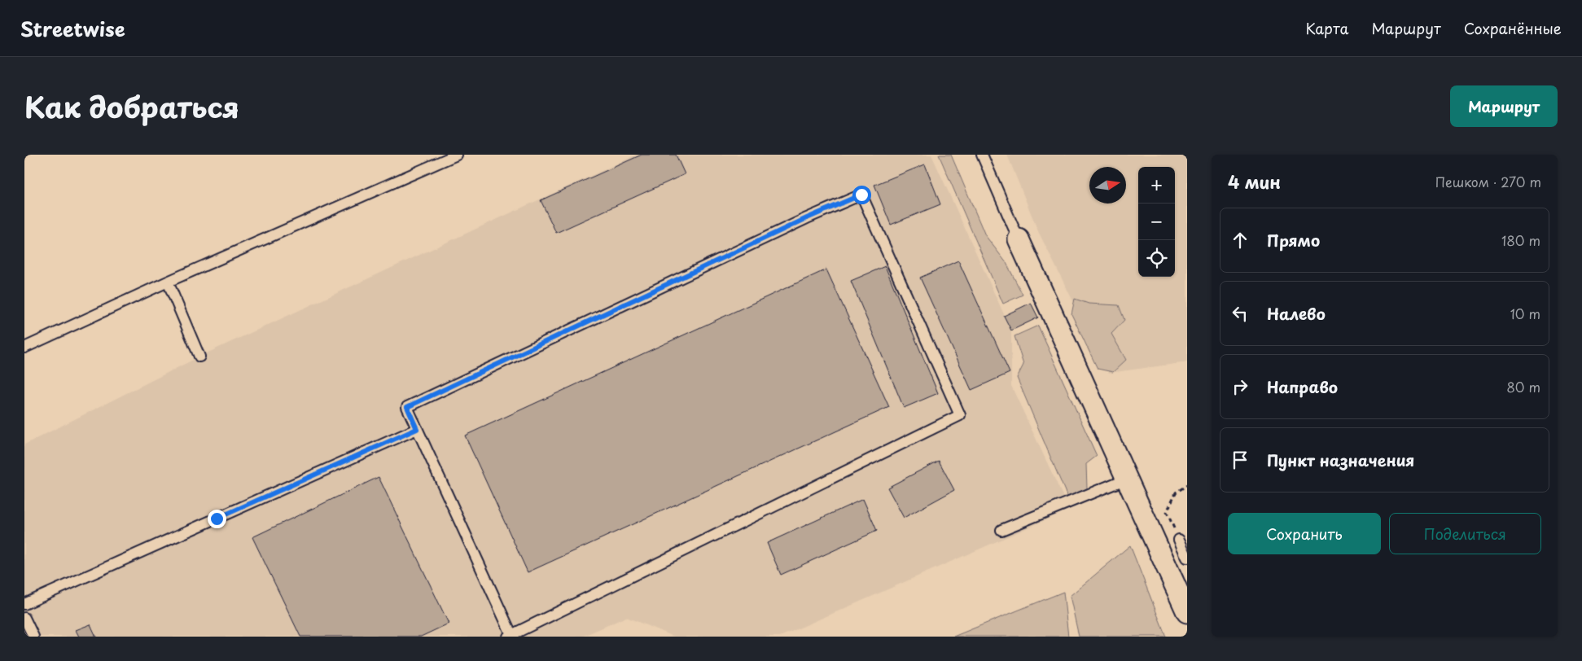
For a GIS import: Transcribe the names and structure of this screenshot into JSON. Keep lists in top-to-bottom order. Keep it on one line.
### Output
{"north":"right","page":{"header":"Streetwise","nav":["Карта","Маршрут","Сохранённые"],"title":"Как добраться","buttons":["Маршрут",["Сохранить","Поделиться"]],"heading":["4 мин","Пешком · 270 m"],"map_buttons":["+","−"],"list":[["Прямо","180 m"],["Налево","10 m"],["Направо","80 m"],"Пункт назначения"]}}
